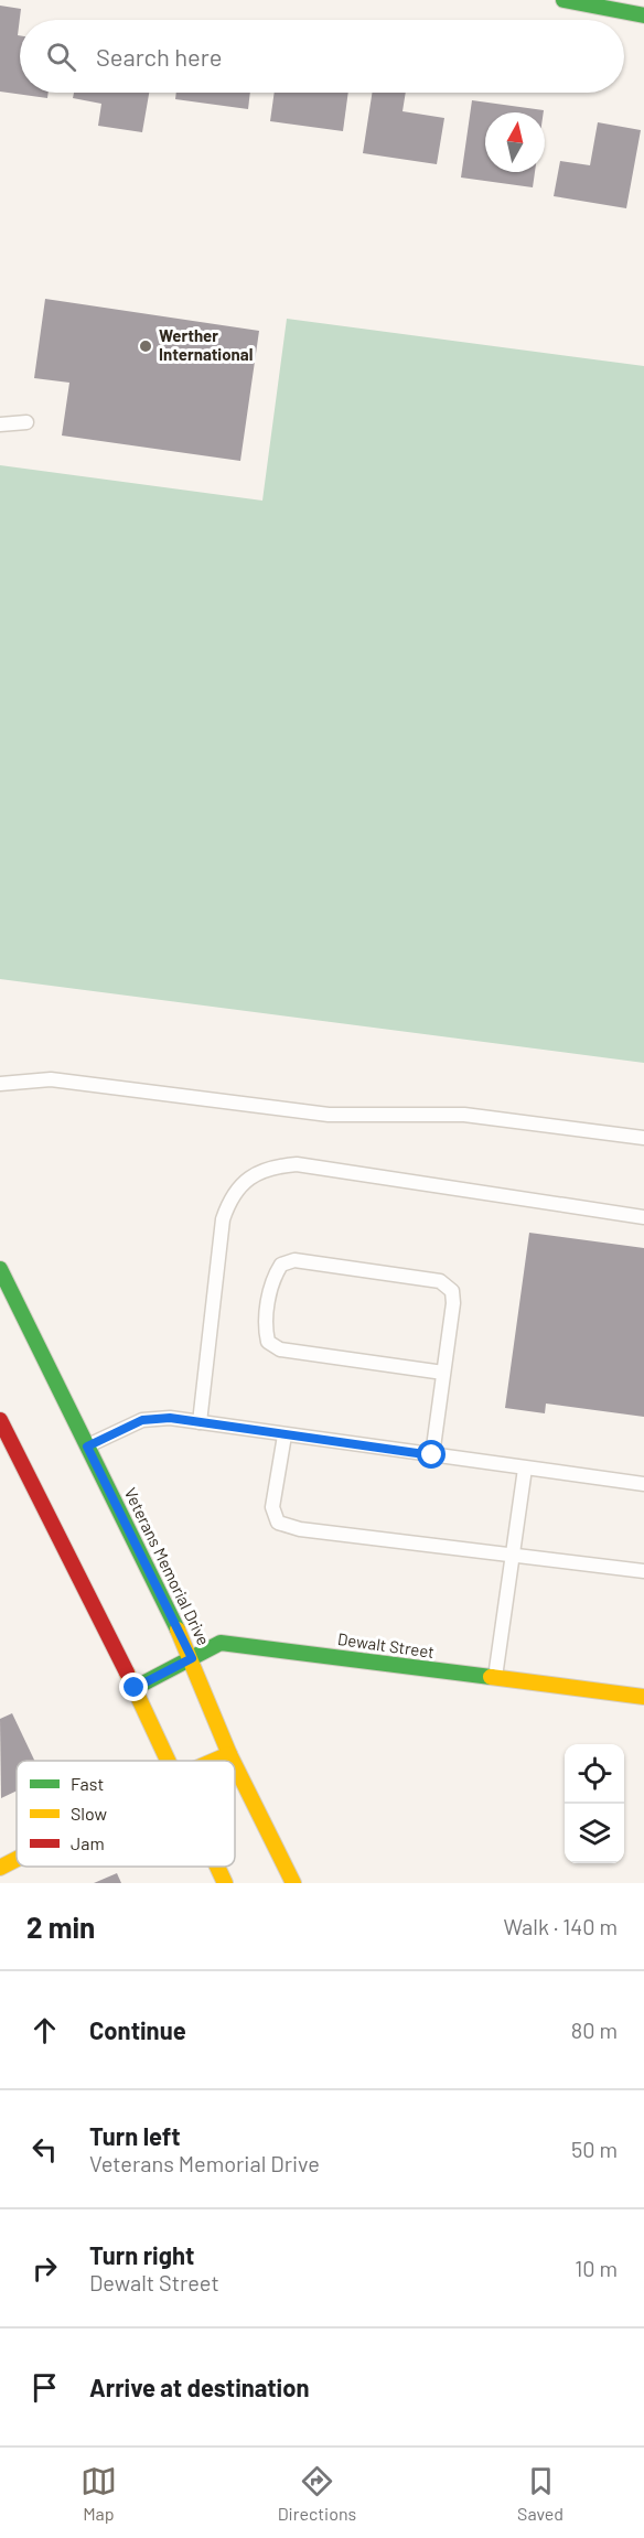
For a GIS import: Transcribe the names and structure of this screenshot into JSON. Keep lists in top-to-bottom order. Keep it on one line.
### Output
{"streets":{"main road":["Veterans Memorial Drive","Dewalt Street"]},"crossings":[["Veterans Memorial Drive","Dewalt Street"]],"places":["Werther International"],"legend":["Fast","Slow","Jam"],"north":"top","page":{"search":"Search here","heading":["2 min","Walk · 140 m"],"list":[["Continue","80 m"],["Turn left","Veterans Memorial Drive","50 m"],["Turn right","Dewalt Street","10 m"],"Arrive at destination"],"nav":["Map","Directions","Saved"]}}
